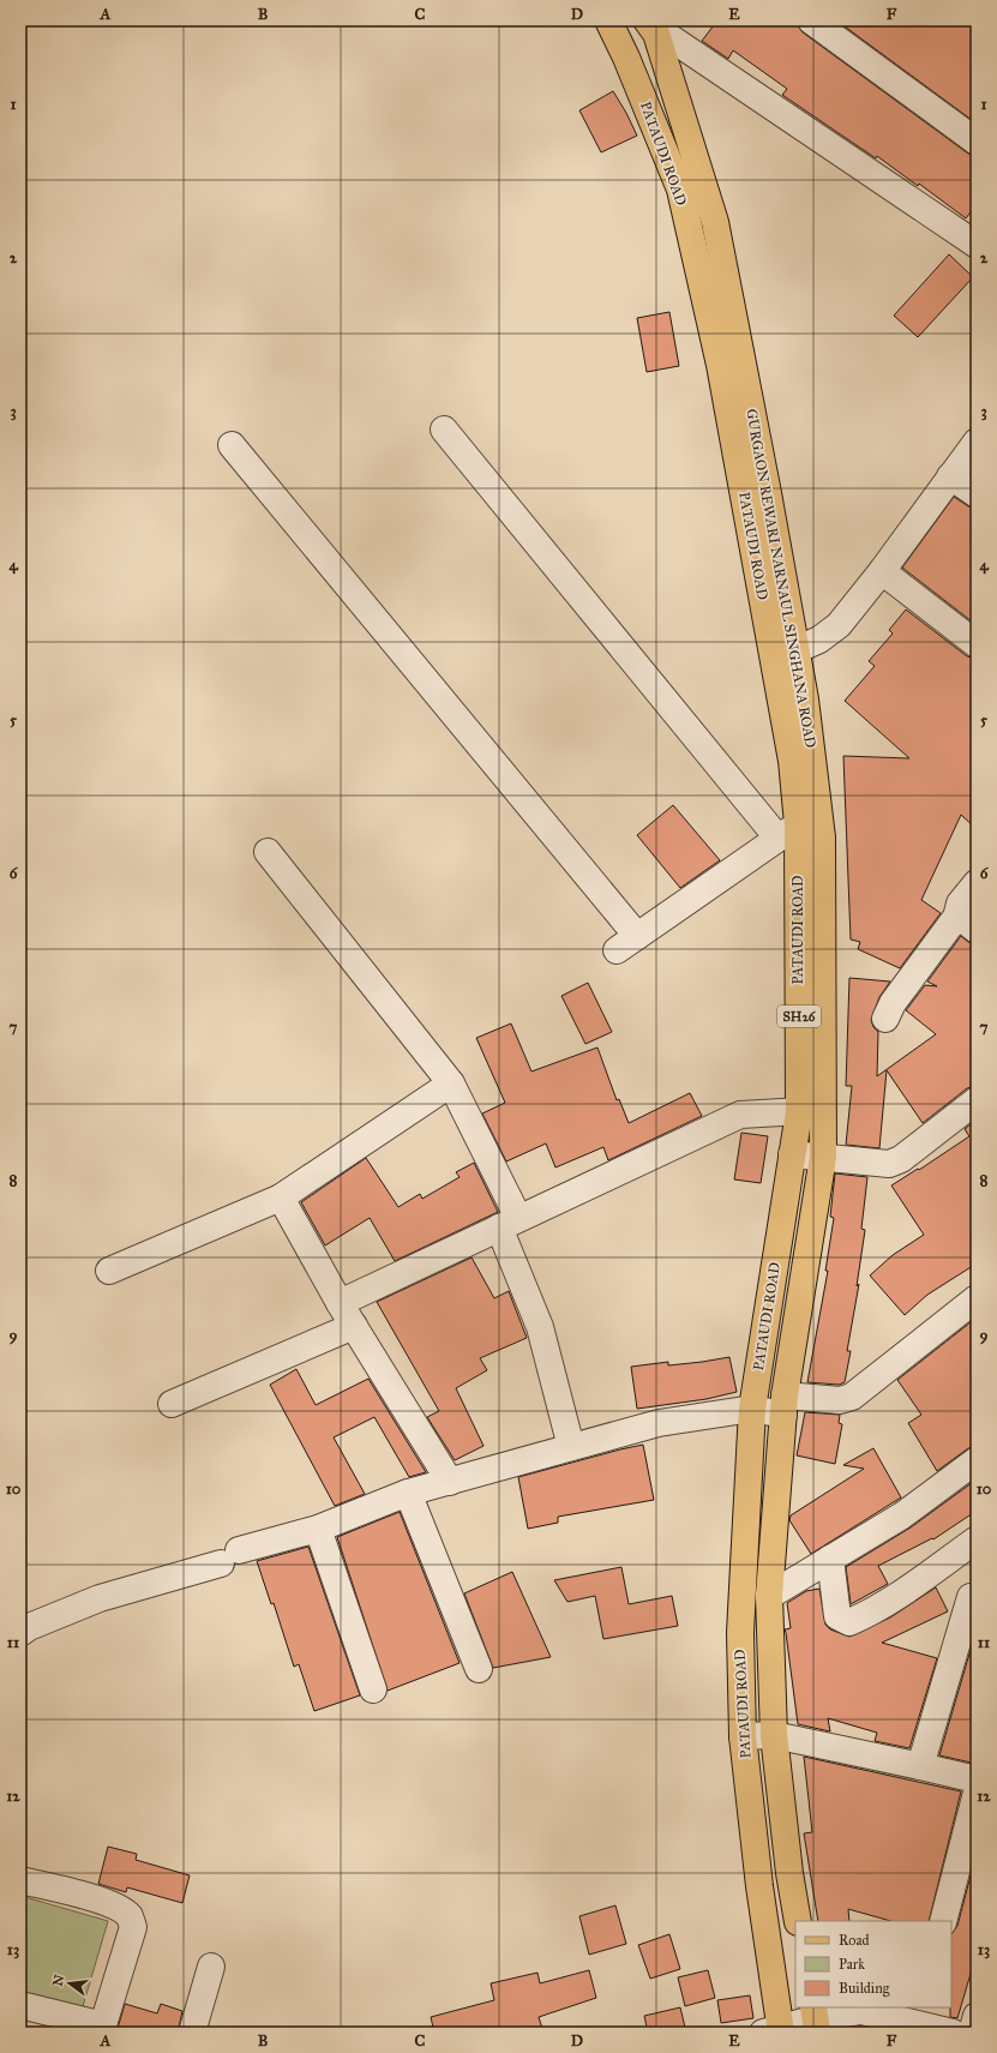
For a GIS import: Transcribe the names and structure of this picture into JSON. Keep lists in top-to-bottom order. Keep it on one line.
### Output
{"streets":{"main road":["PATAUDI ROAD","GURGAON REWARI NARNAUL SINGHANA ROAD","SH26"]},"crossings":[["PATAUDI ROAD","GURGAON REWARI NARNAUL SINGHANA ROAD"]],"legend":["Road","Park","Building"],"north":"left","grid":{"columns":["A","B","C","D","E","F"],"rows":["1","2","3","4","5","6","7","8","9","10","11","12","13"]}}
